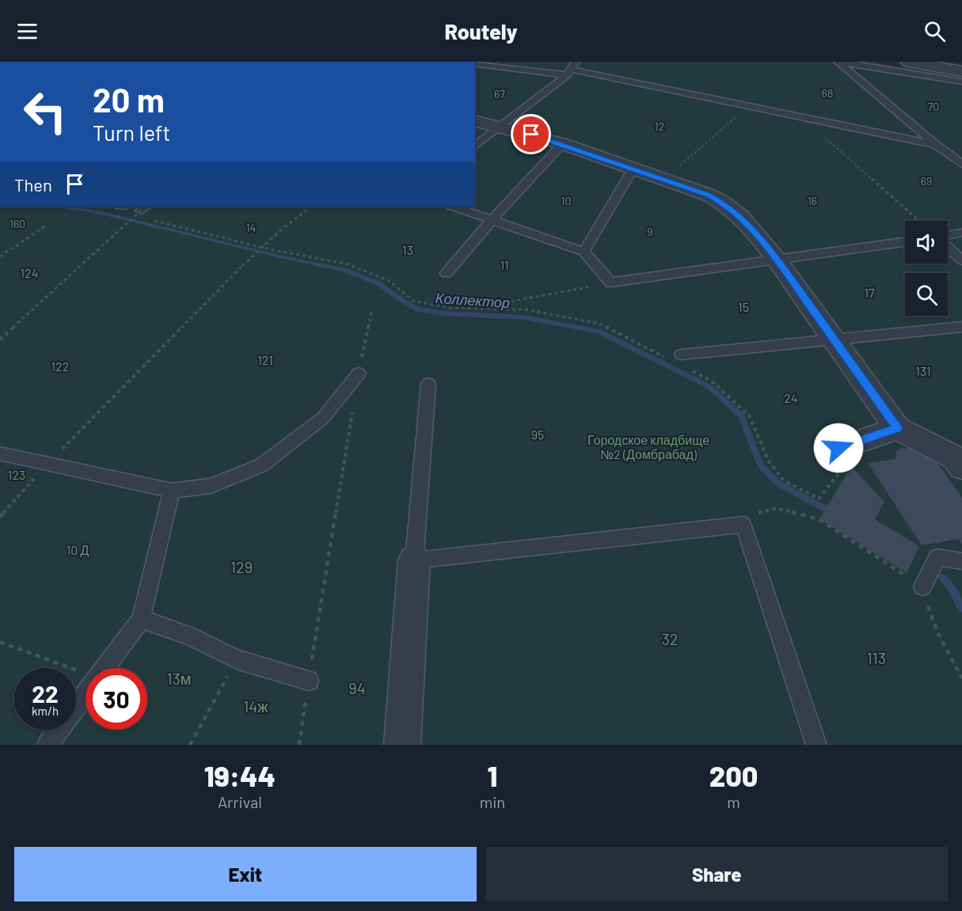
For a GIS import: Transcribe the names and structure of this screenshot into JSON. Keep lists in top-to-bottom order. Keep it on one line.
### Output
{"water":["Коллектор"],"parks":["68","67","70","12","69","10","16","160","14","9","13","11","124","17","15","121","122","131","24","95","Городское кладбище №2 (Домбрабад)","123","10 Д","129","32","113","13м","94","14ж"],"page":{"header":"Routely","turn":["20 m","Turn left"],"then":"Then","speed":"22 km/h","limit":"30","eta":["19:44","Arrival","1","min","200","m"],"buttons":["Exit","Share"]}}
